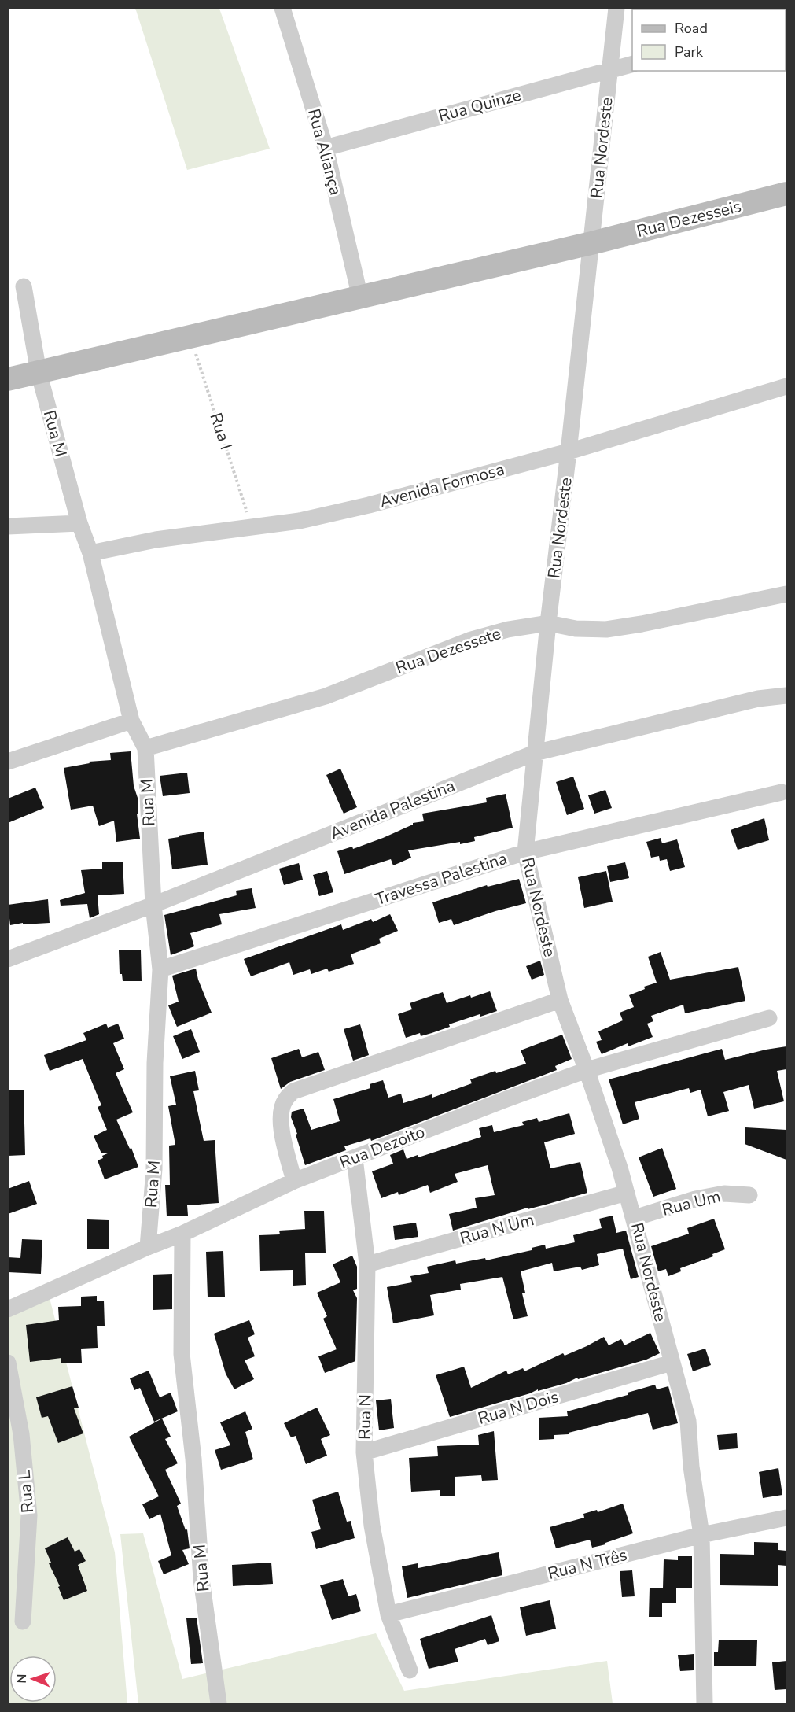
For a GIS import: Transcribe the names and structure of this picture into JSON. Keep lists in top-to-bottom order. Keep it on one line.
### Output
{"streets":{"main road":["Rua Dezesseis"],"street":["Rua Quinze","Rua Nordeste","Rua Aliança","Rua M","Avenida Formosa","Rua Dezessete","Avenida Palestina","Travessa Palestina","Rua Dezoito","Rua Um","Rua N Um","Rua N Dois","Rua N","Rua L","Rua N Três"],"path":["Rua I"]},"crossings":[["Rua Quinze","Rua Nordeste"],["Rua Quinze","Rua Aliança"],["Rua Nordeste","Rua Dezesseis"],["Rua Nordeste","Avenida Formosa"],["Rua Nordeste","Rua Dezessete"],["Rua Nordeste","Avenida Palestina"],["Rua Nordeste","Travessa Palestina"],["Rua Nordeste","Rua Dezoito"],["Rua Nordeste","Rua Um"],["Rua Nordeste","Rua N Um"],["Rua Nordeste","Rua N Dois"],["Rua Nordeste","Rua N Três"],["Rua I","Avenida Formosa"],["Rua M","Avenida Formosa"],["Rua M","Rua Dezessete"],["Rua M","Avenida Palestina"],["Rua M","Travessa Palestina"],["Rua M","Rua Dezoito"],["Rua Dezoito","Rua N"],["Rua N Um","Rua N"],["Rua N Dois","Rua N"],["Rua N","Rua N Três"]],"legend":["Road","Park"],"north":"left"}
